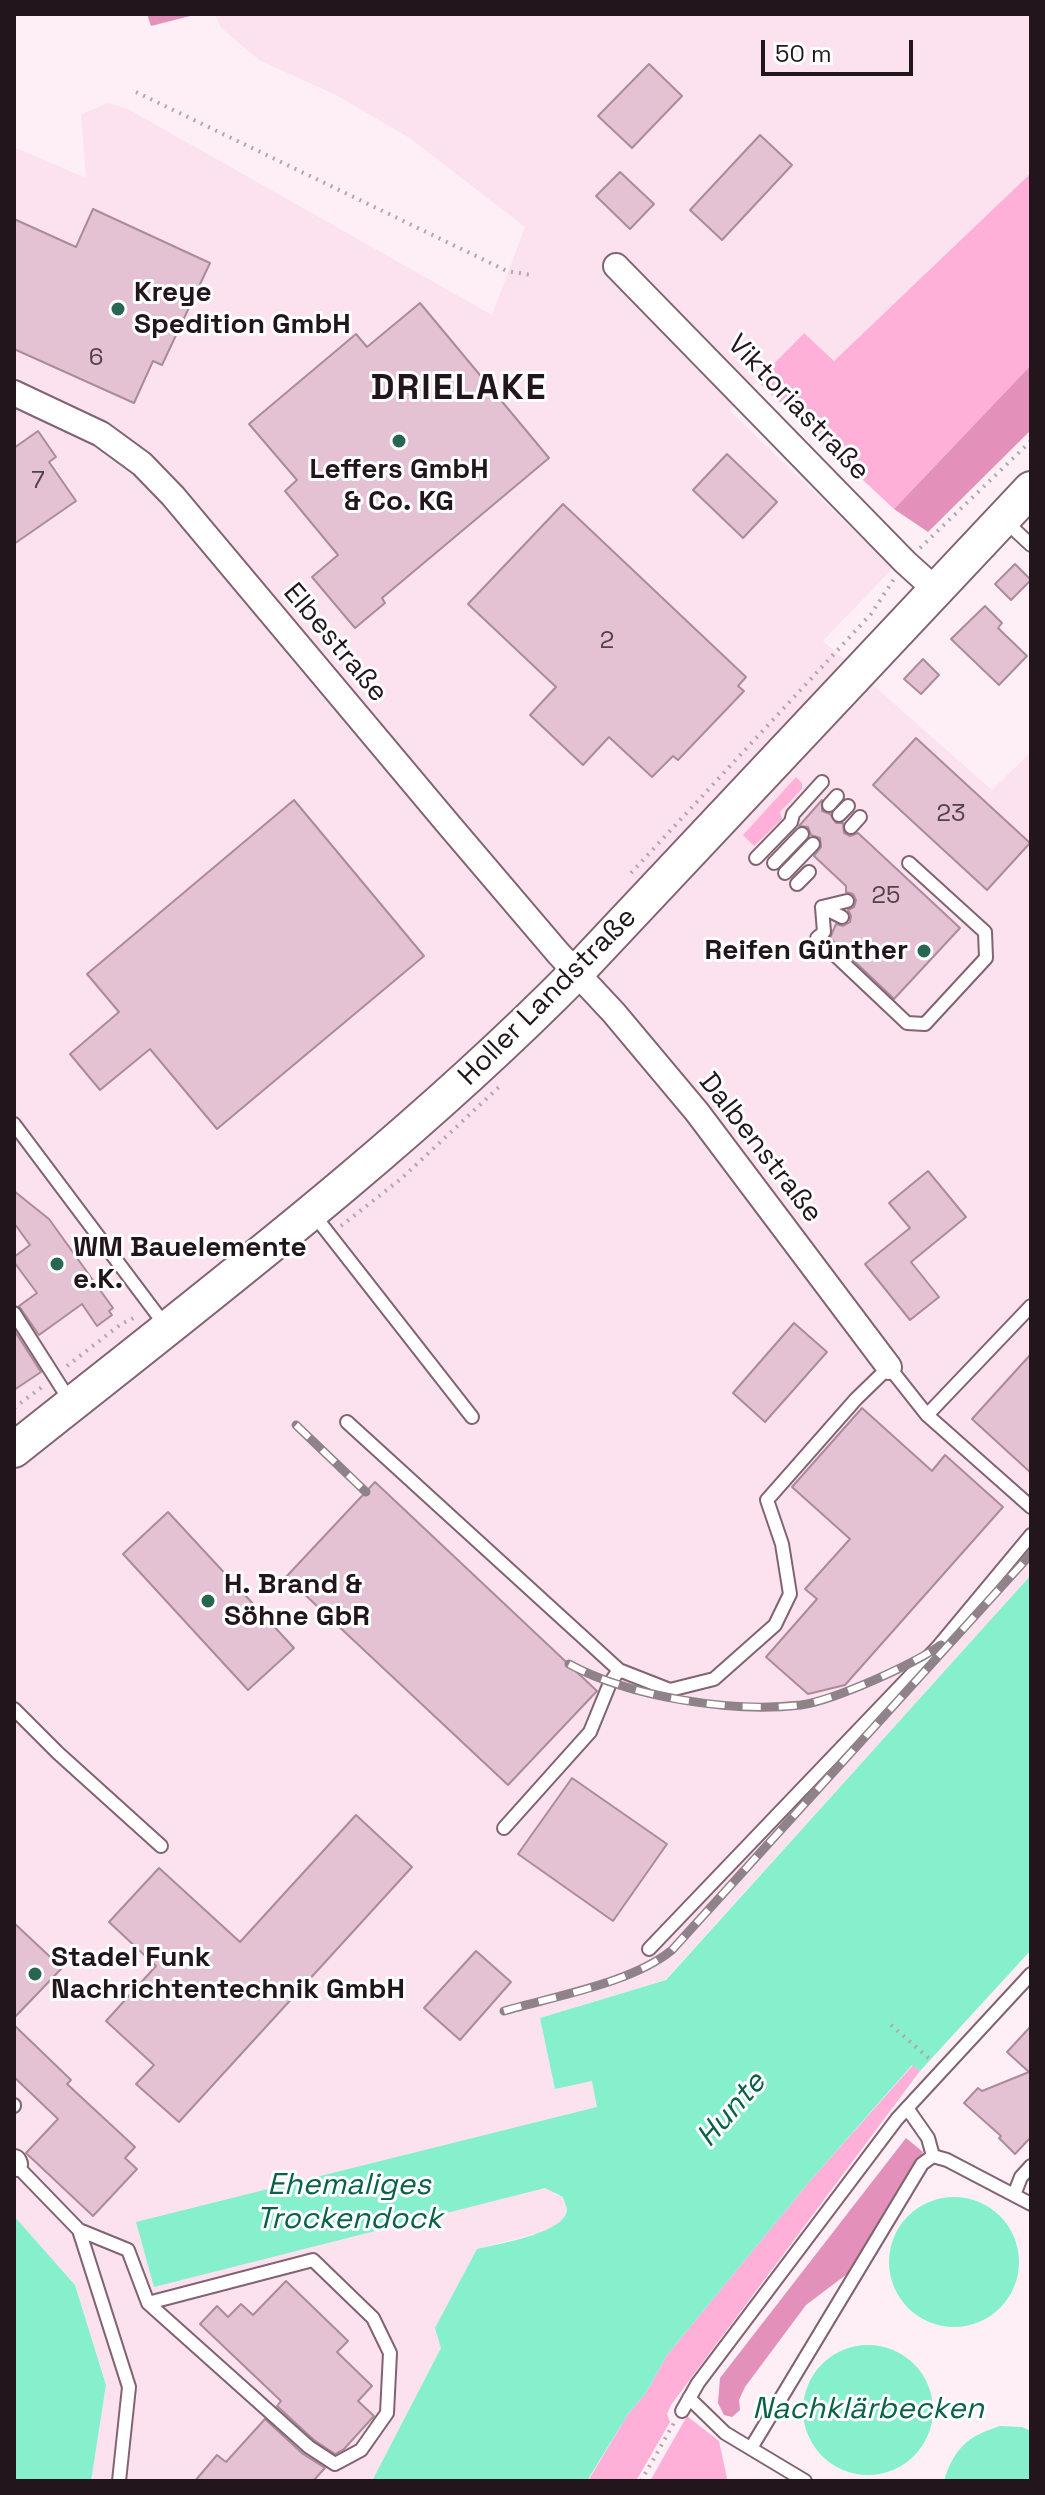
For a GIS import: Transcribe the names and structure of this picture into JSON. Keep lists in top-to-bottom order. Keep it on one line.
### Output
{"streets":{"main road":["Holler Landstraße"],"street":["Viktoriastraße","Elbestraße","Dalbenstraße"]},"crossings":[["Viktoriastraße","Holler Landstraße"],["Elbestraße","Holler Landstraße"],["Elbestraße","Dalbenstraße"],["Holler Landstraße","Dalbenstraße"]],"districts":["DRIELAKE"],"water":["Hunte","Ehemaliges Trockendock","Nachklärbecken"],"places":["Kreye Spedition GmbH","Leffers GmbH & Co. KG","Reifen Günther","WM Bauelemente e.K.","H. Brand & Söhne GbR","Stadel Funk Nachrichtentechnik GmbH"],"house_numbers":["6","7","2","23","25"],"scale_bar":"50 m"}
